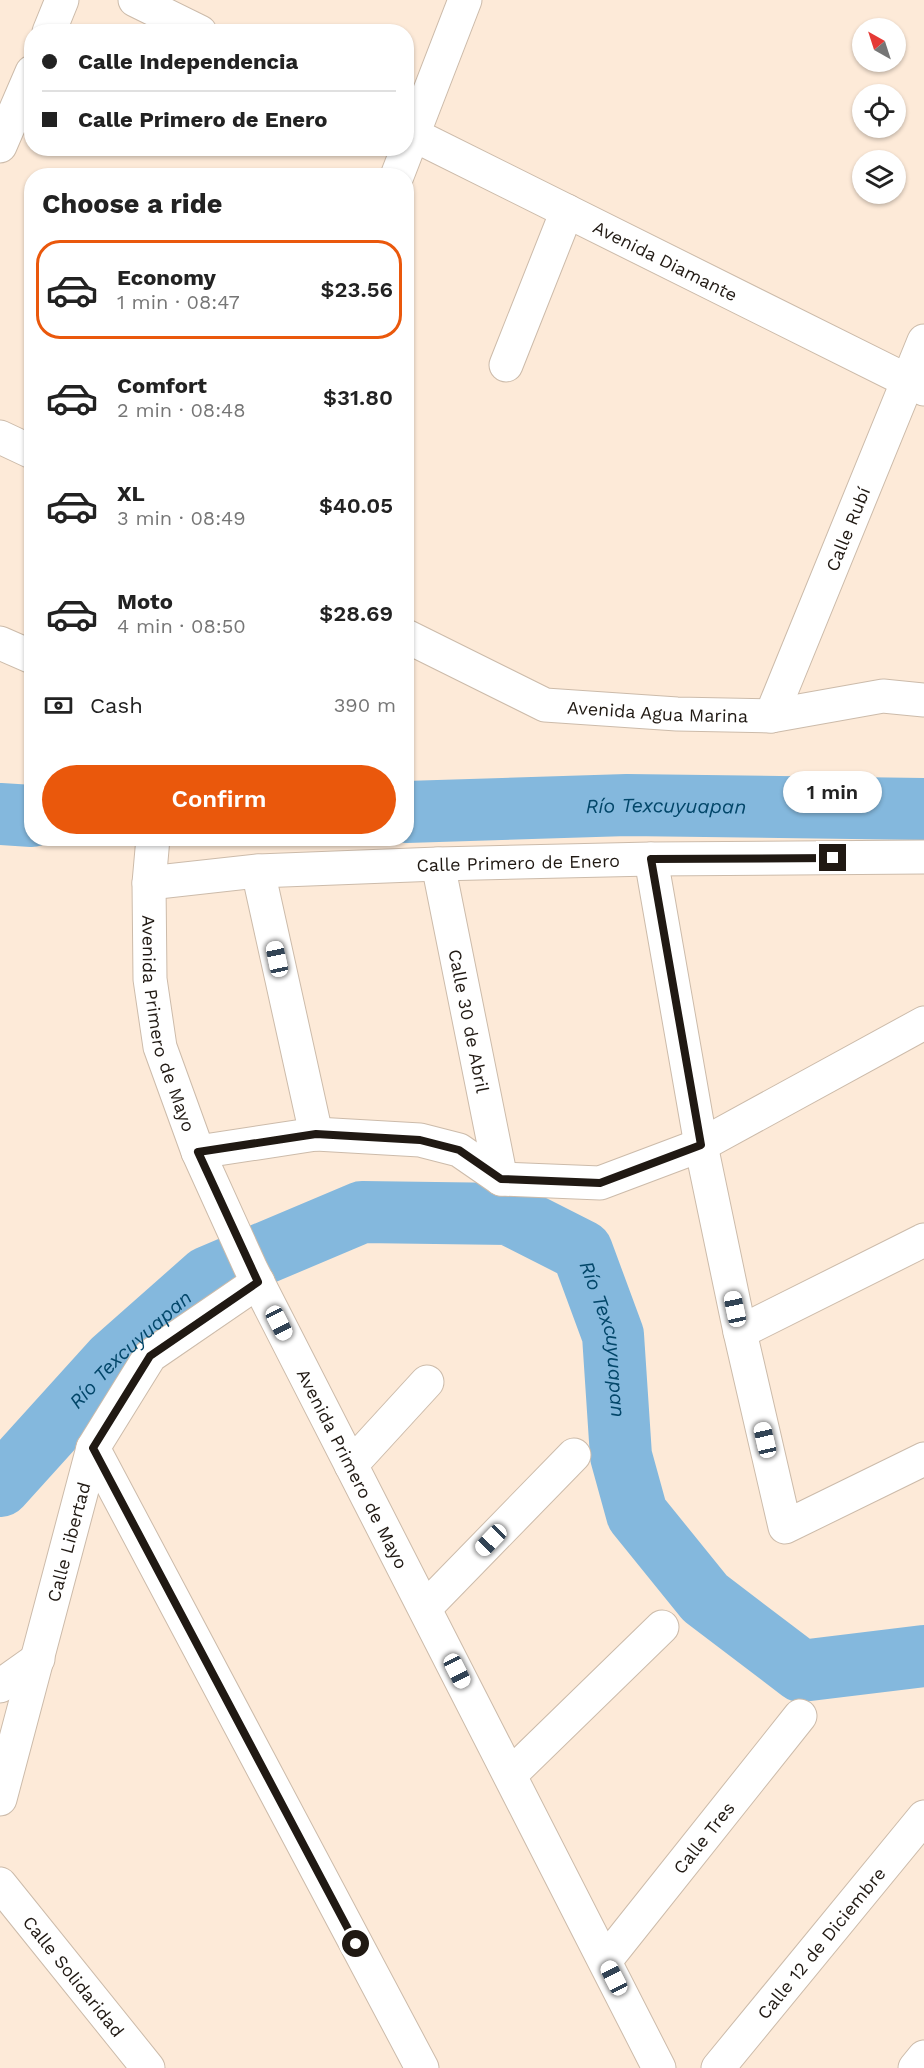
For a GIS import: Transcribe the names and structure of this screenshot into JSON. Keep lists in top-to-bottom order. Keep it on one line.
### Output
{"streets":{"street":["Avenida Diamante","Calle Rubí","Avenida Agua Marina","Calle Primero de Enero","Avenida Primero de Mayo","Calle 30 de Abril","Calle Libertad","Calle Tres","Calle 12 de Diciembre","Calle Solidaridad"]},"crossings":[["Avenida Diamante","Calle Rubí"],["Calle Rubí","Avenida Agua Marina"],["Calle Primero de Enero","Avenida Primero de Mayo"],["Calle Primero de Enero","Calle 30 de Abril"],["Avenida Primero de Mayo","Calle Libertad"],["Avenida Primero de Mayo","Calle Tres"]],"water":["Río Texcuyuapan"],"north":"top left","page":{"banner":["Calle Independencia","Calle Primero de Enero"],"heading":"Choose a ride","list":[{"name":"Economy","note":"1 min · 08:47","value":"$23.56"},{"name":"Comfort","note":"2 min · 08:48","value":"$31.80"},{"name":"XL","note":"3 min · 08:49","value":"$40.05"},{"name":"Moto","note":"4 min · 08:50","value":"$28.69"}],"pay":["Cash","390 m"],"buttons":"Confirm","bubble":"1 min"}}
